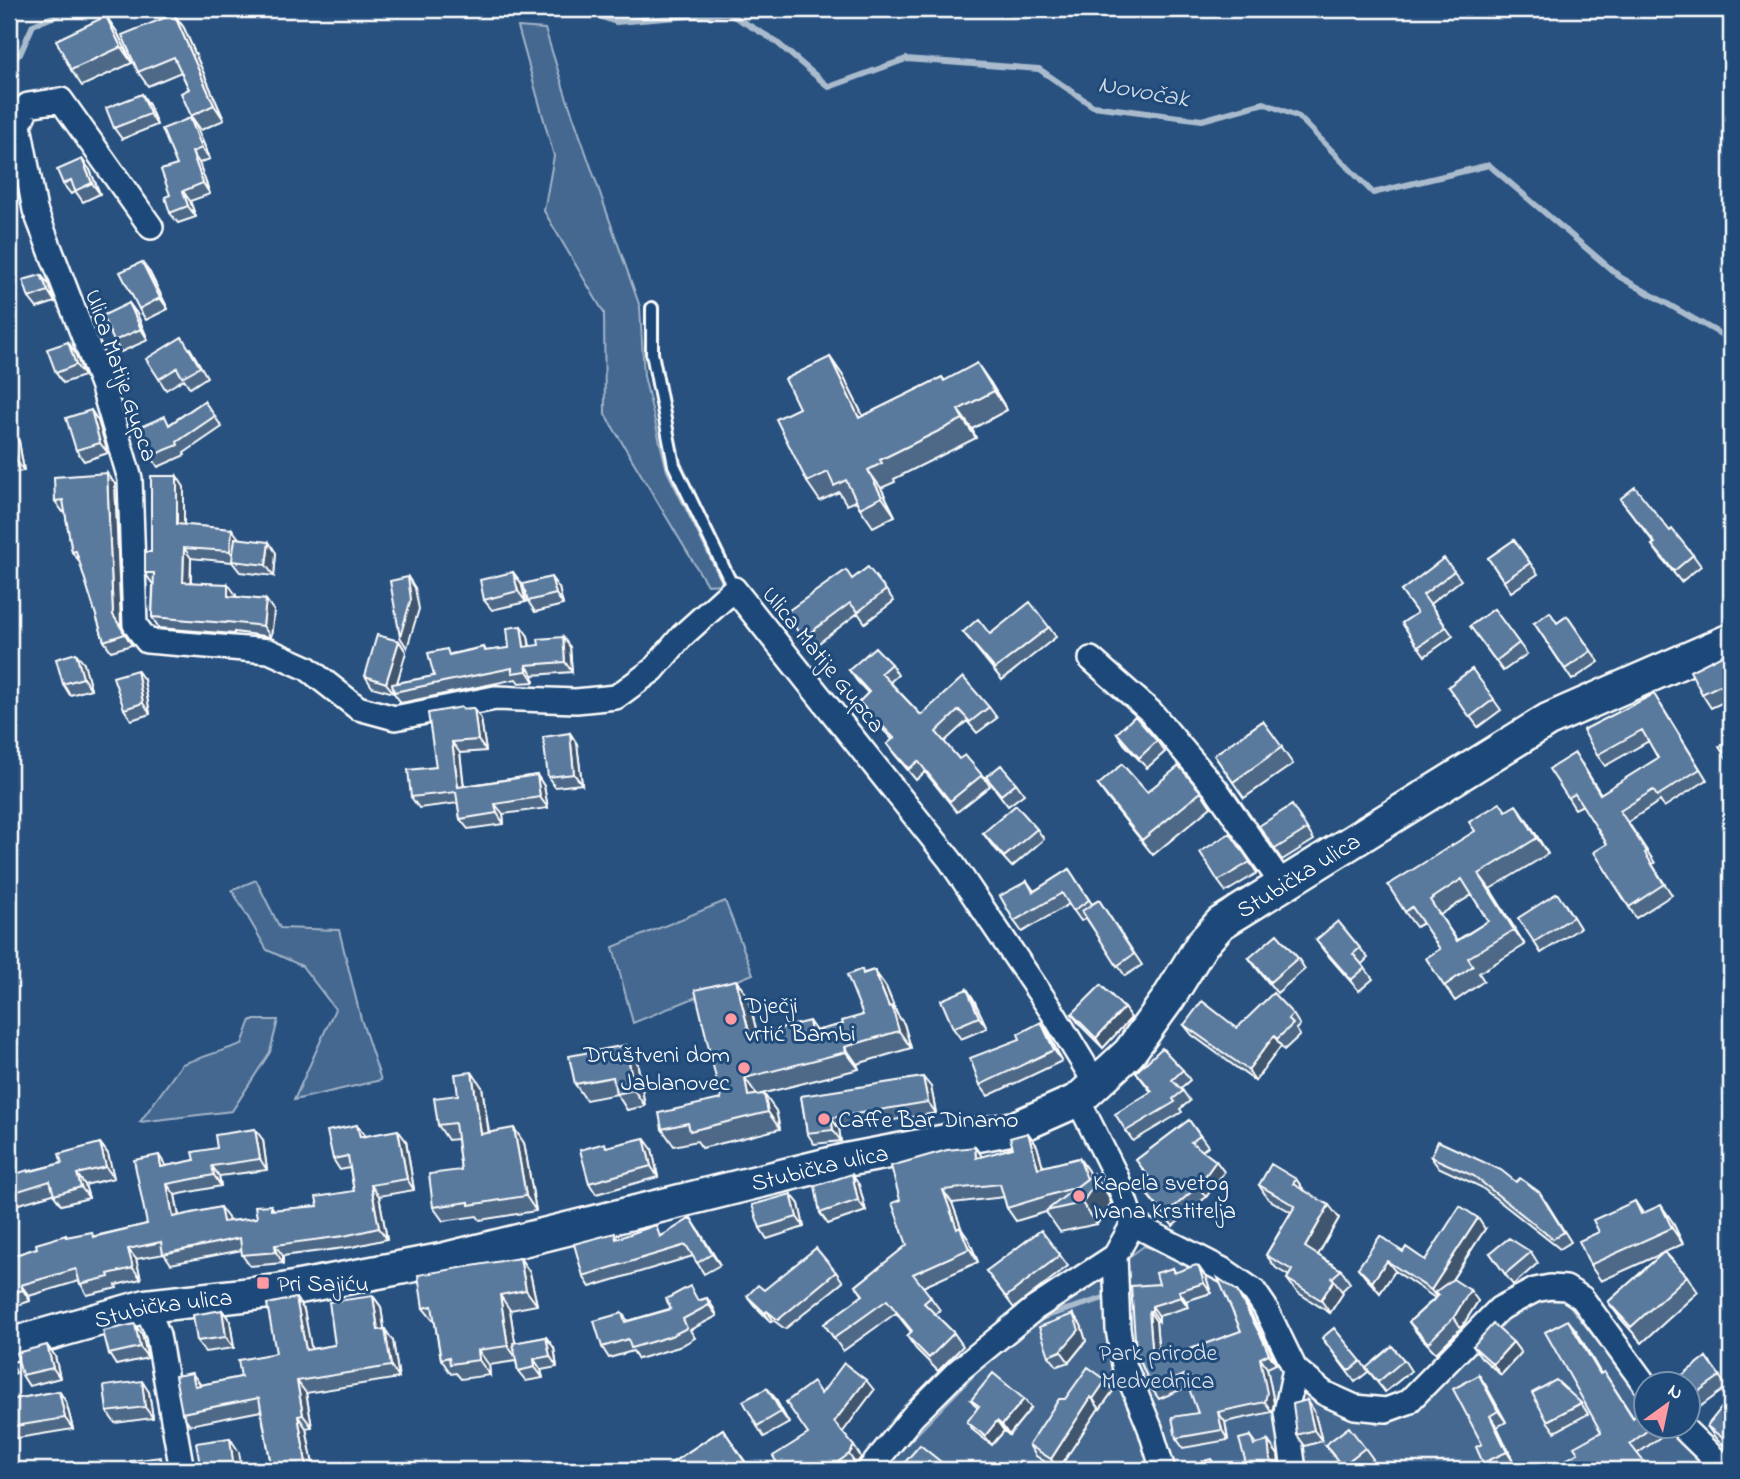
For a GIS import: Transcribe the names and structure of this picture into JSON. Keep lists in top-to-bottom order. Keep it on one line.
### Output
{"streets":{"main road":["Stubička ulica"],"street":["Ulica Matije Gupca"]},"crossings":[["Ulica Matije Gupca","Stubička ulica"]],"water":["Novočak"],"parks":["Park prirode Medvednica"],"places":{"other":["Dječji vrtić Bambi","Društveni dom Jablanovec","Caffe Bar Dinamo","Kapela svetog Ivana Krstitelja"],"transit":["Pri Sajiću"]},"north":"top right"}
